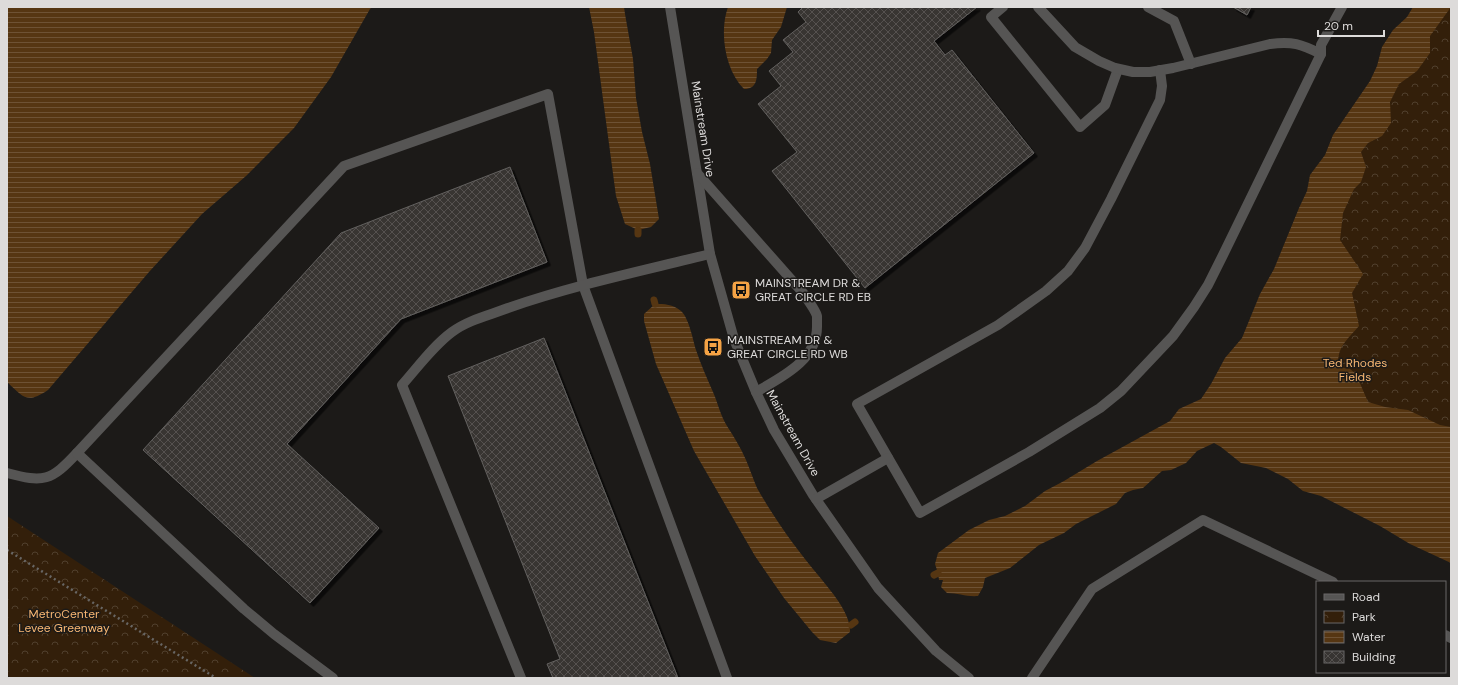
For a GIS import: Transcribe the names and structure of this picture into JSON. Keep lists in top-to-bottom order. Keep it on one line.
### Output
{"streets":{"street":["Mainstream Drive"]},"parks":["Ted Rhodes Fields","MetroCenter Levee Greenway"],"places":{"bus stop":["MAINSTREAM DR & GREAT CIRCLE RD EB","MAINSTREAM DR & GREAT CIRCLE RD WB"]},"legend":["Road","Park","Water","Building"],"scale_bar":"20 m"}
